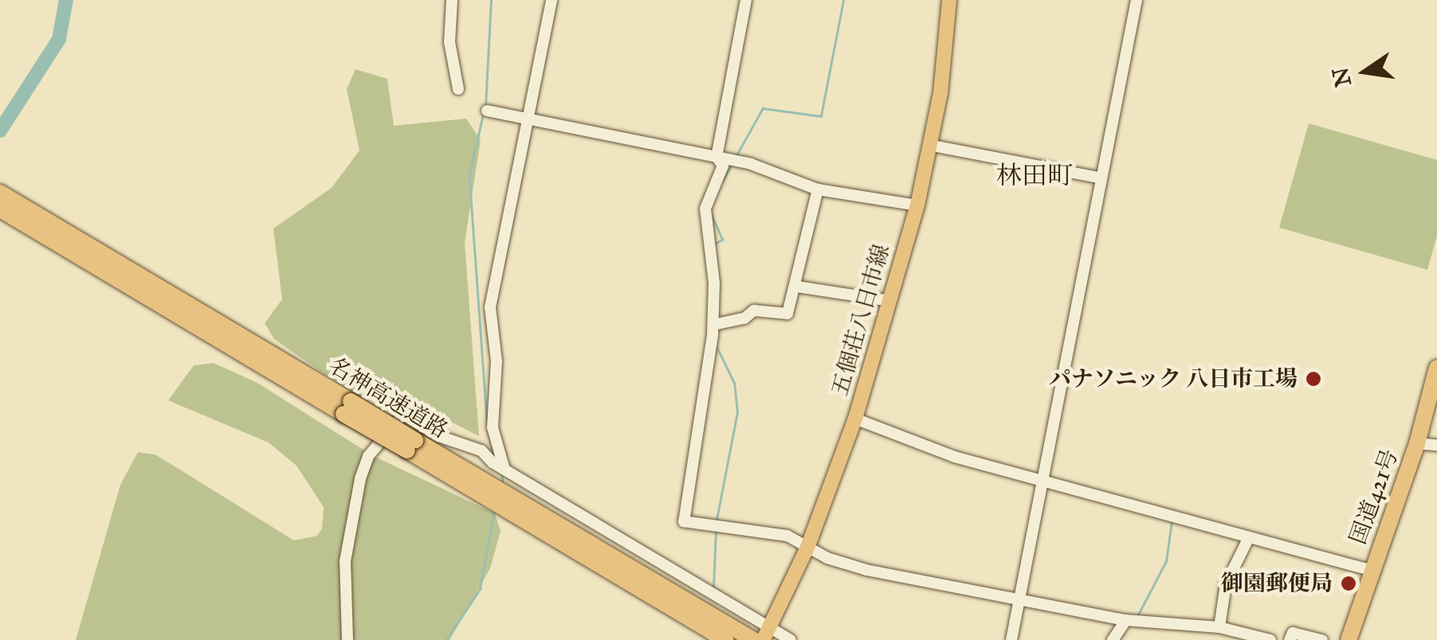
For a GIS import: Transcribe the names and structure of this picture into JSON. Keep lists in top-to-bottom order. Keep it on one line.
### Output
{"streets":{"highway":["名神高速道路","国道421号"],"main road":["五個荘八日市線"]},"crossings":[["五個荘八日市線","名神高速道路"]],"districts":["林田町"],"places":["パナソニック 八日市工場","御園郵便局"],"north":"left"}
